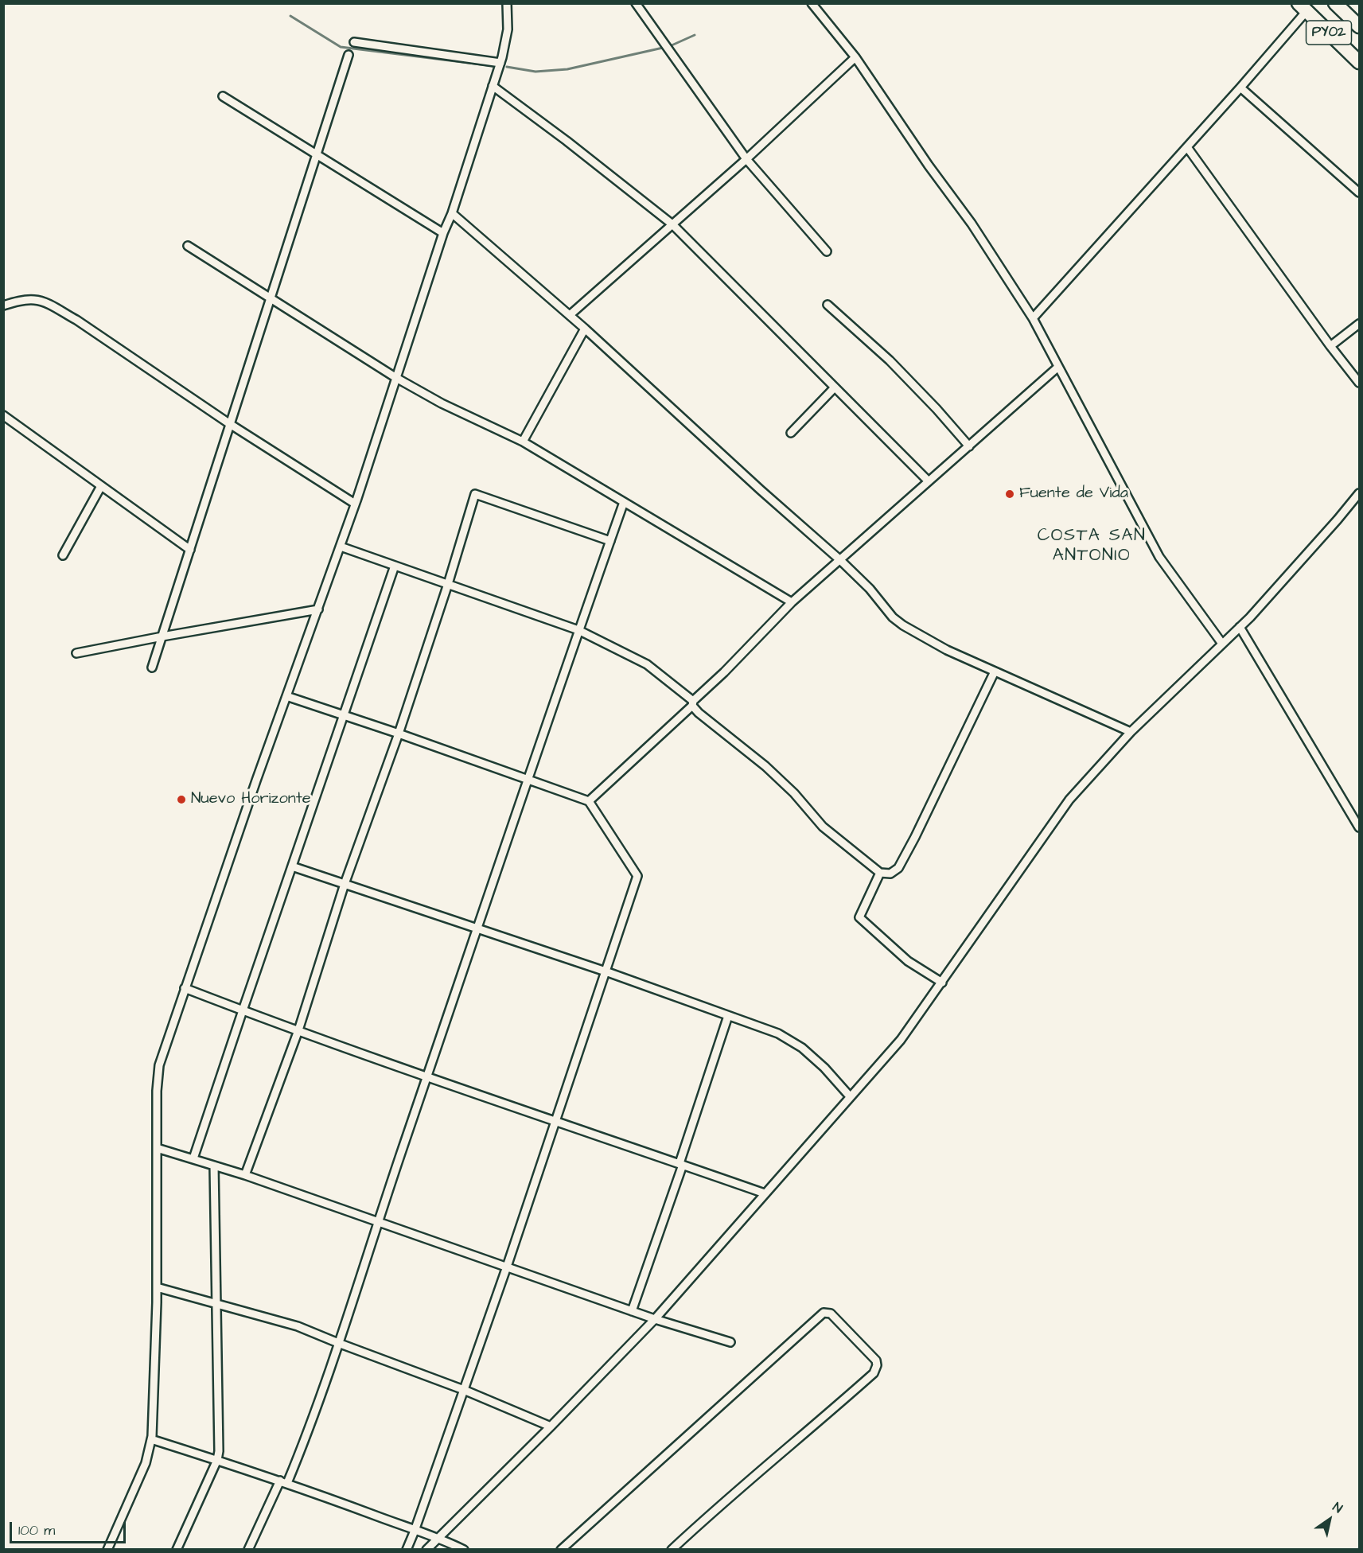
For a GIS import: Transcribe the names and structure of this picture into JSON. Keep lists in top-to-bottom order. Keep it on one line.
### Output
{"streets":{"highway":["PY02"]},"districts":["COSTA SAN ANTONIO"],"places":["Fuente de Vida","Nuevo Horizonte"],"scale_bar":"100 m","north":"top right"}
